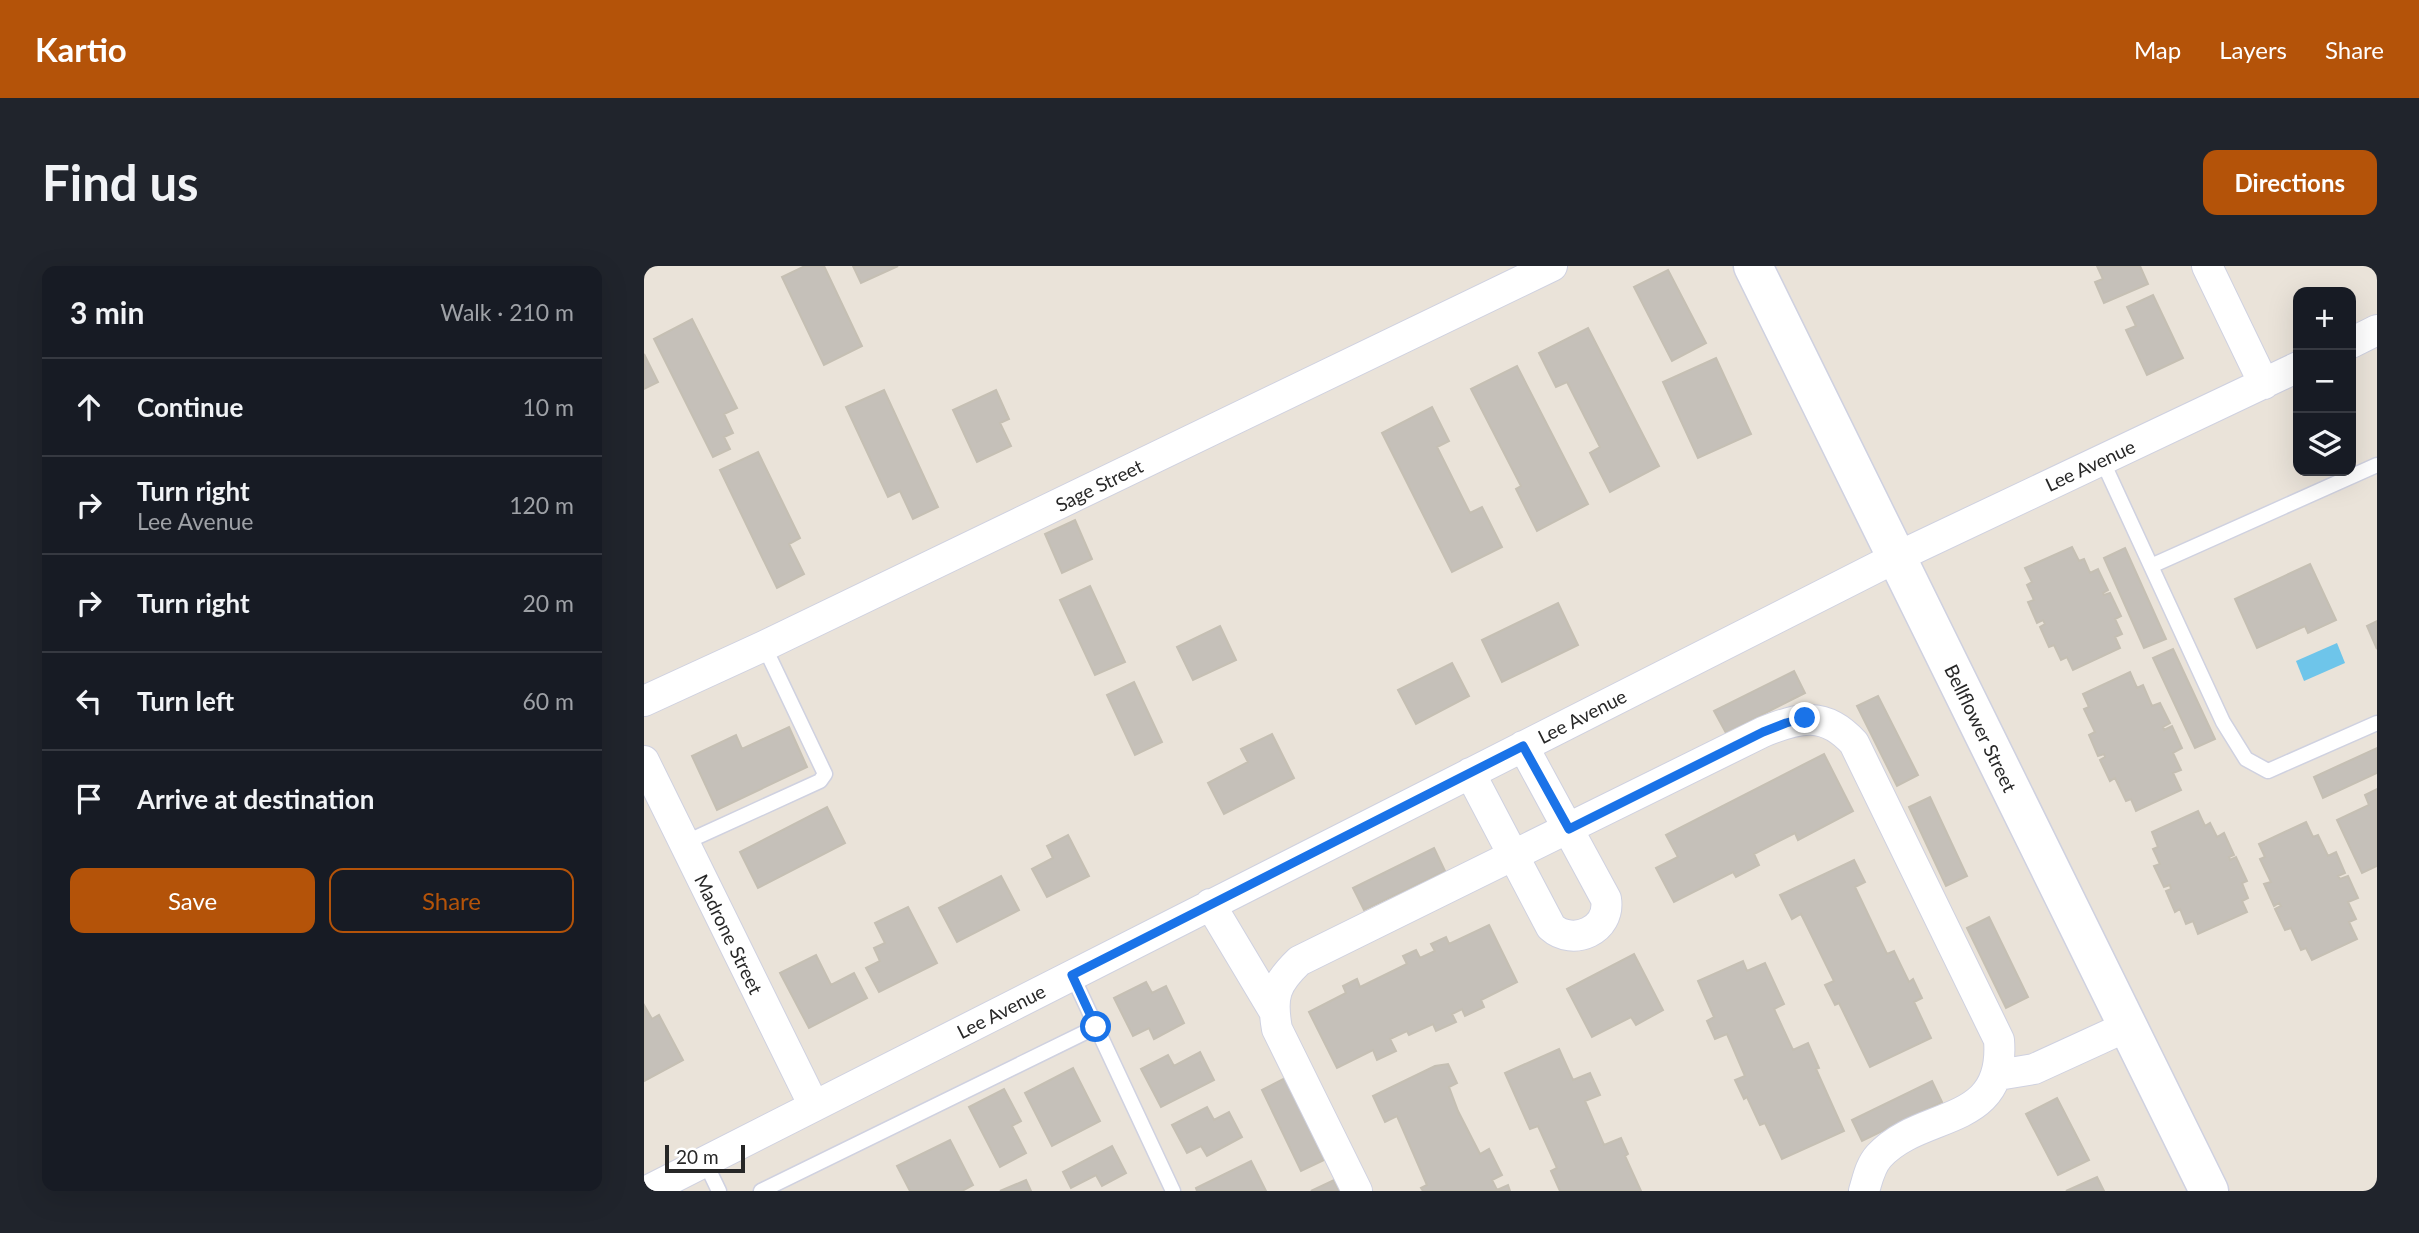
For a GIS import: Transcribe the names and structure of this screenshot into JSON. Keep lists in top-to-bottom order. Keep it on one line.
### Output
{"streets":{"street":["Lee Avenue","Sage Street","Bellflower Street","Madrone Street"]},"crossings":[["Lee Avenue","Bellflower Street"],["Lee Avenue","Madrone Street"]],"scale_bar":"20 m","page":{"header":"Kartio","nav":["Map","Layers","Share"],"buttons":["Directions",["Save","Share"]],"title":"Find us","heading":["3 min","Walk · 210 m"],"map_buttons":["+","−"],"list":[["Continue","10 m"],["Turn right","Lee Avenue","120 m"],["Turn right","20 m"],["Turn left","60 m"],"Arrive at destination"],"scale":"20 m"}}
